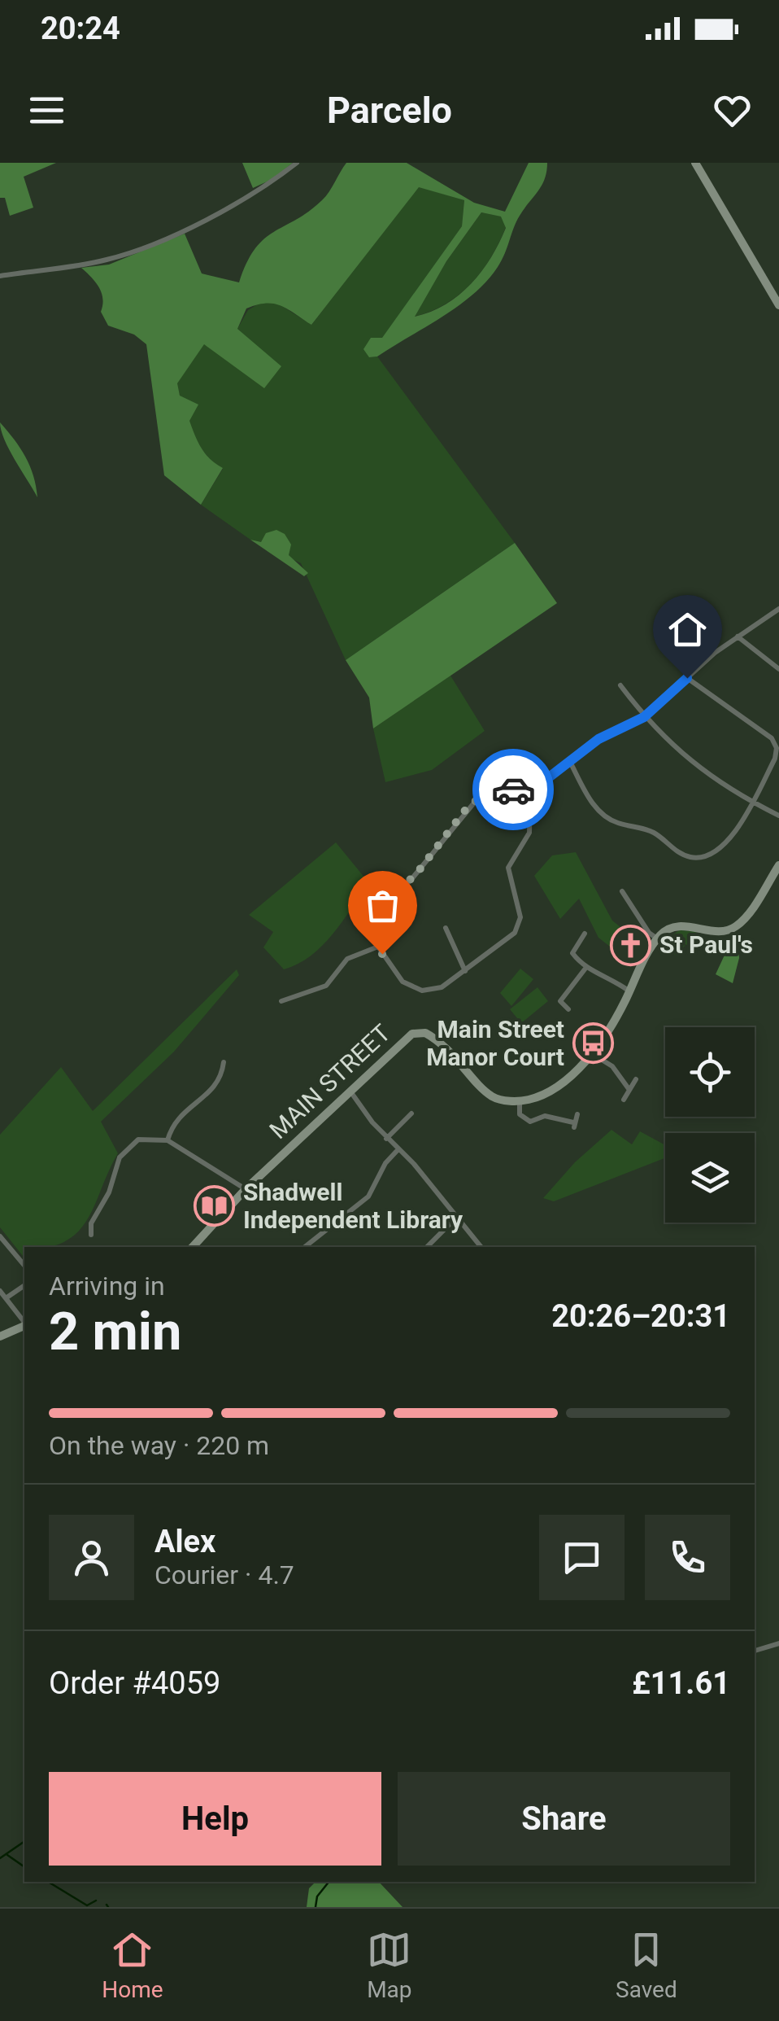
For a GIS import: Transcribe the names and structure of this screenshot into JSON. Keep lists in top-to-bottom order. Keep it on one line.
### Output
{"streets":{"street":["MAIN STREET"]},"places":{"church":["St Paul's"],"bus stop":["Main Street Manor Court"],"library":["Shadwell Independent Library"]},"page":{"status":"20:24","header":"Parcelo","heading":["2 min","Arriving in","20:26–20:31"],"panel":["Alex","Courier · 4.7","Order #4059","£11.61"],"bar":"On the way · 220 m","buttons":["Help","Share"],"tabs":["Home","Map","Saved"]}}
